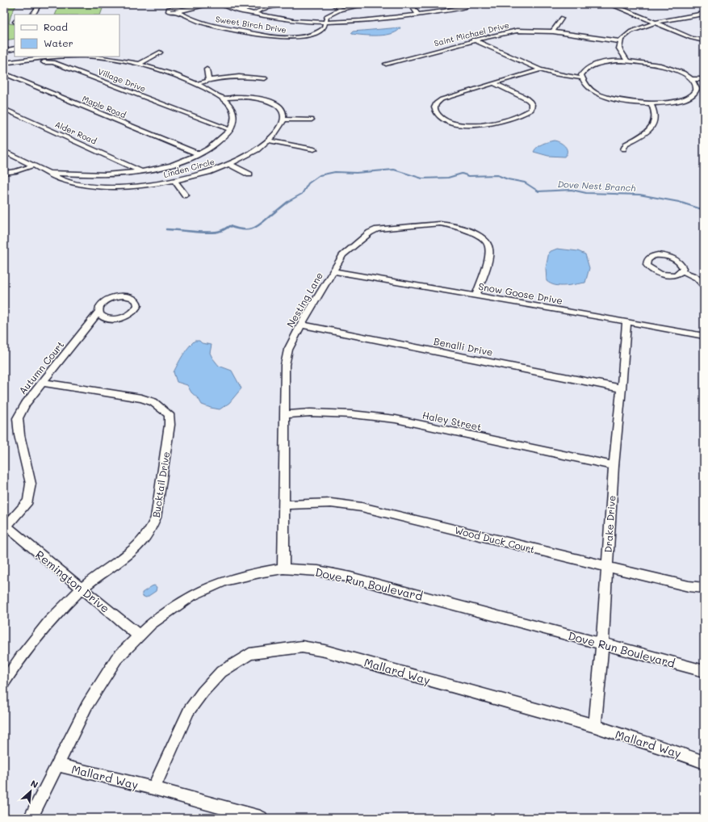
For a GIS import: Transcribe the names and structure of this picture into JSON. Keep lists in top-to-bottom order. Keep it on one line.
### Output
{"streets":{"street":["Sweet Birch Drive","Saint Michael Drive","Village Drive","Maple Road","Alder Road","Linden Circle","Snow Goose Drive","Nesting Lane","Benalli Drive","Autumn Court","Haley Street","Bucktail Drive","Drake Drive","Wood Duck Court","Remington Drive","Dove Run Boulevard","Mallard Way"]},"crossings":[["Snow Goose Drive","Nesting Lane"],["Snow Goose Drive","Drake Drive"],["Nesting Lane","Benalli Drive"],["Nesting Lane","Haley Street"],["Nesting Lane","Wood Duck Court"],["Nesting Lane","Dove Run Boulevard"],["Benalli Drive","Drake Drive"],["Autumn Court","Bucktail Drive"],["Autumn Court","Remington Drive"],["Haley Street","Drake Drive"],["Bucktail Drive","Remington Drive"],["Drake Drive","Wood Duck Court"],["Drake Drive","Dove Run Boulevard"],["Drake Drive","Mallard Way"],["Remington Drive","Dove Run Boulevard"],["Dove Run Boulevard","Mallard Way"]],"water":["Dove Nest Branch"],"legend":["Road","Water"],"north":"top right"}
